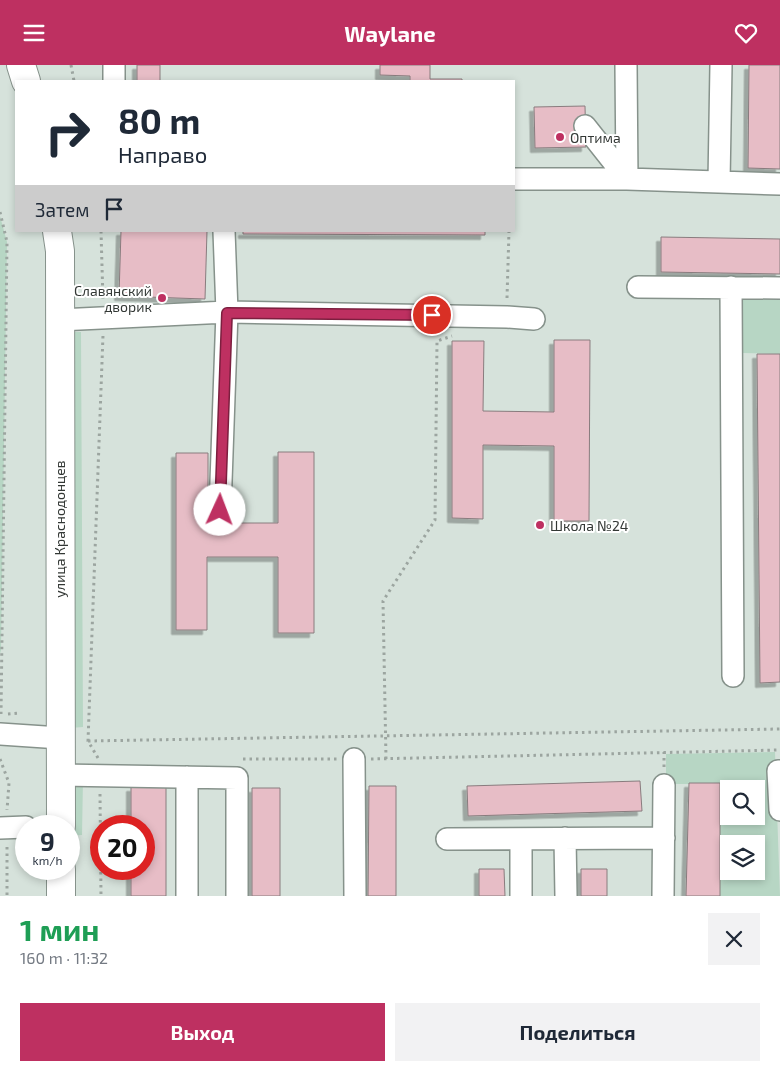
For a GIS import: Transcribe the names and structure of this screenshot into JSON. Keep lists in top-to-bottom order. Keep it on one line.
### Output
{"streets":{"main road":["улица Краснодонцев"]},"places":["Оптима","Славянский дворик","Школа №24"],"page":{"header":"Waylane","turn":["80 m","Направо"],"then":"Затем","speed":"9 km/h","limit":"20","heading":["1 мин","160 m · 11:32"],"buttons":["Выход","Поделиться"]}}
